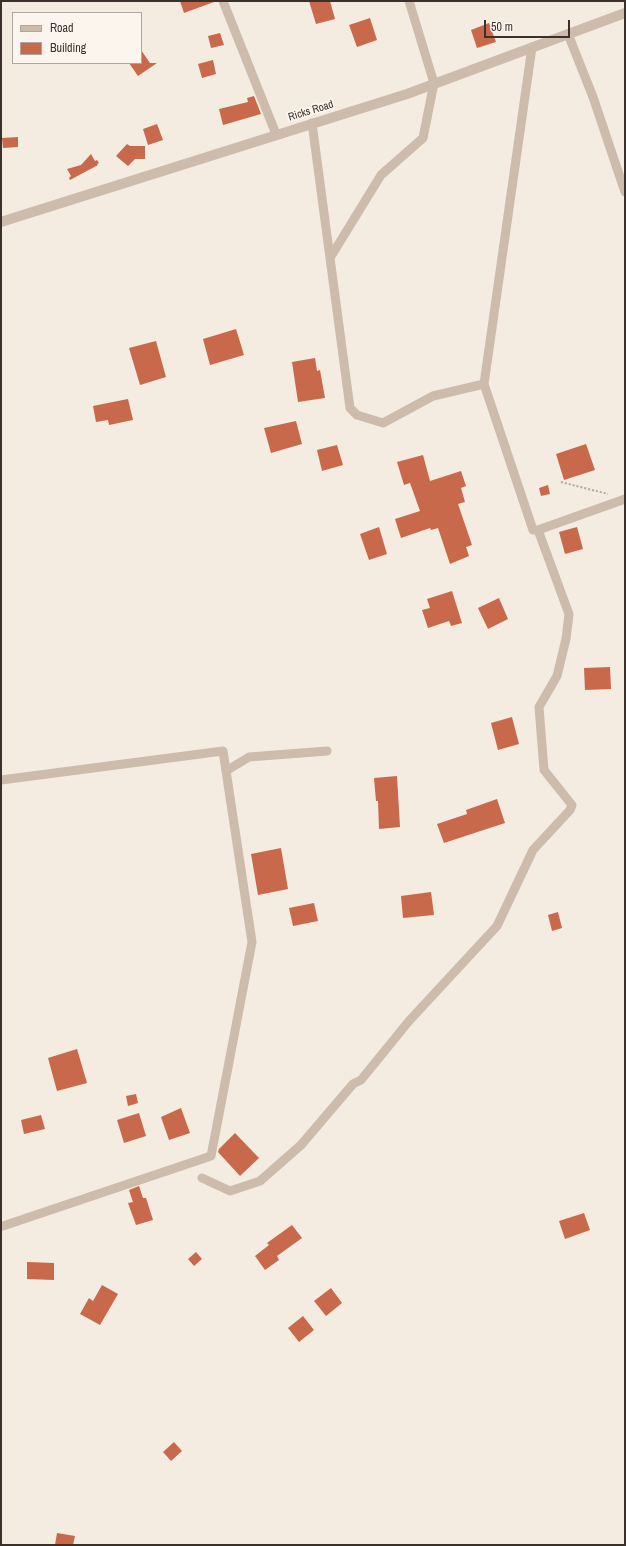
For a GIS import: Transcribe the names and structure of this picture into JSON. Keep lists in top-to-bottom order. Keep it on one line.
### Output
{"streets":{"street":["Ricks Road"]},"legend":["Road","Building"],"scale_bar":"50 m"}
